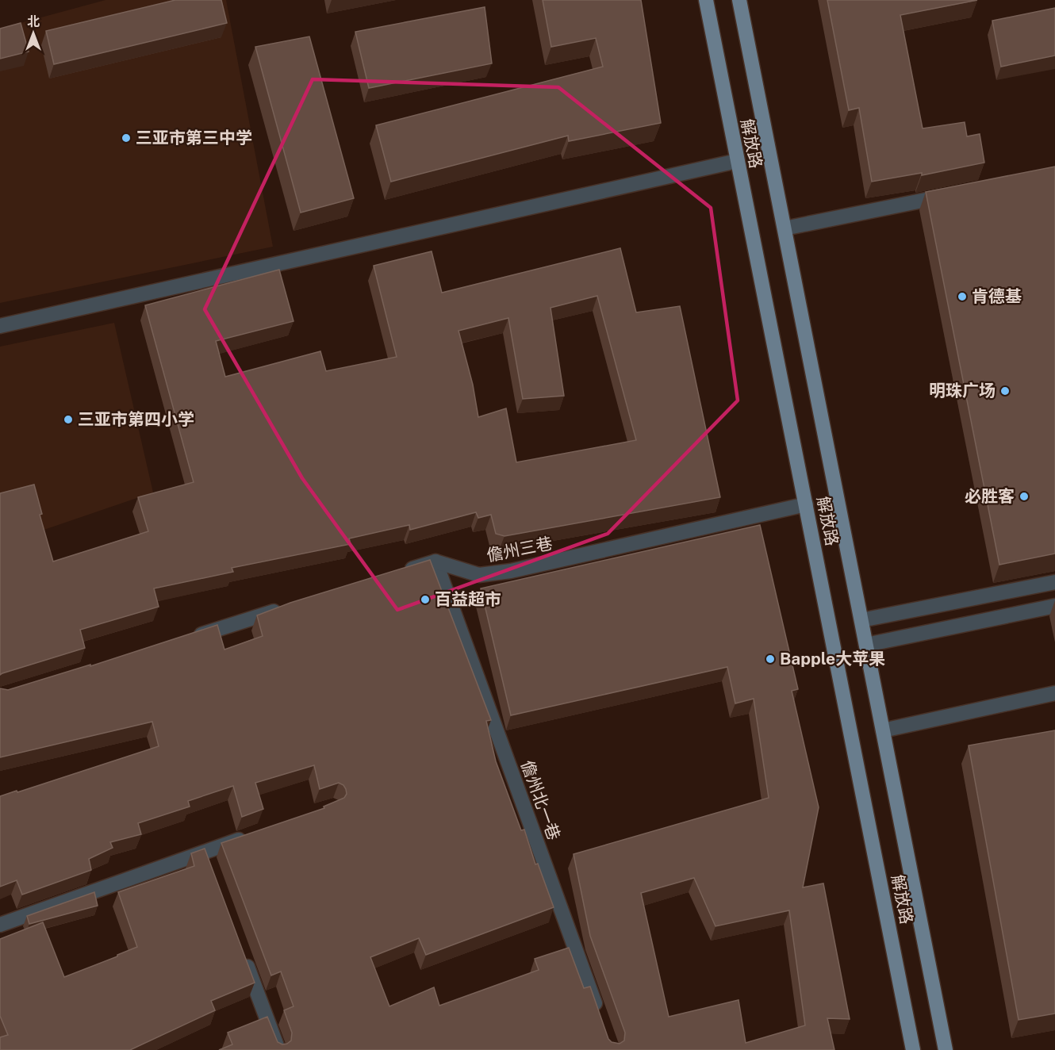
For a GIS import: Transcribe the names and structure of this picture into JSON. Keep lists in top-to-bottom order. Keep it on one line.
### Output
{"streets":{"main road":["解放路"],"street":["儋州三巷","儋州北一巷"]},"crossings":[["解放路","儋州三巷"],["儋州三巷","儋州北一巷"]],"places":["三亚市第三中学","肯德基","明珠广场","三亚市第四小学","必胜客","百益超市","Bapple大苹果"],"north":"top"}
